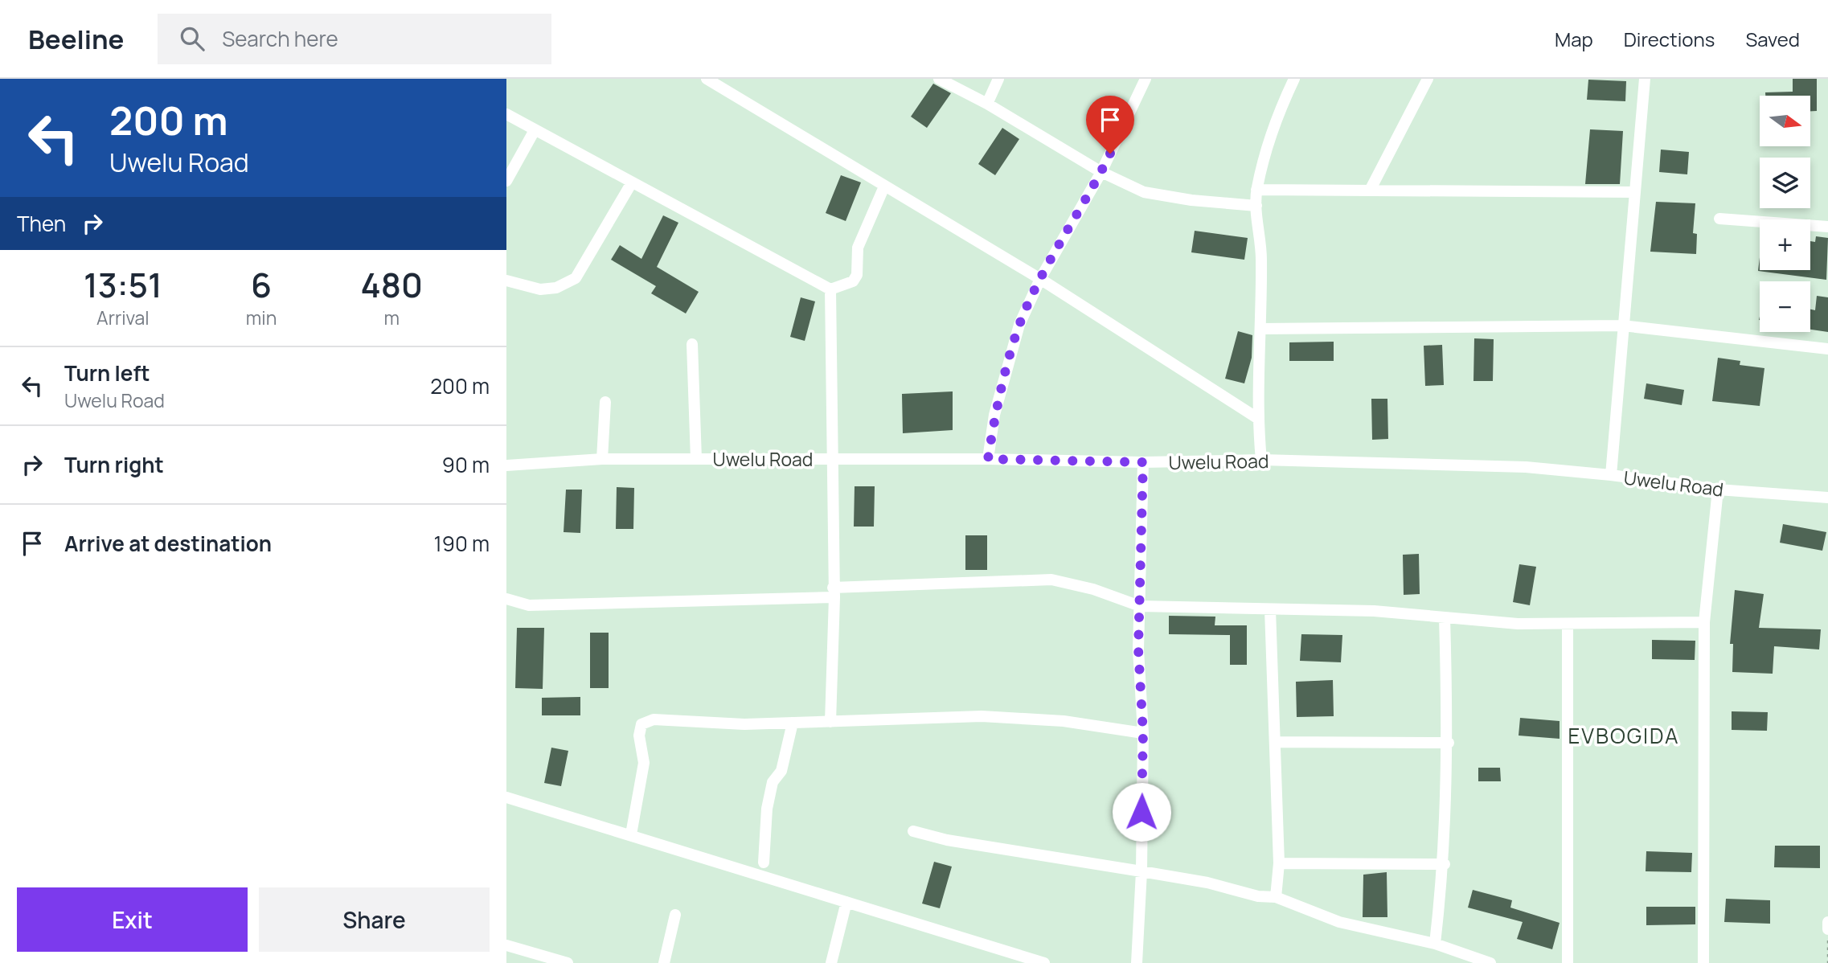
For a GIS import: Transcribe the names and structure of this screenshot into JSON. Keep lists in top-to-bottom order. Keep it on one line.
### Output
{"streets":{"street":["Uwelu Road"]},"districts":["EVBOGIDA"],"north":"right","page":{"header":"Beeline","search":"Search here","nav":["Map","Directions","Saved"],"turn":["200 m","Uwelu Road"],"map_buttons":["+","−"],"then":"Then","eta":["13:51","Arrival","6","min","480","m"],"list":[{"name":"Turn left","note":"Uwelu Road","value":"200 m"},{"name":"Turn right","value":"90 m"},{"name":"Arrive at destination","value":"190 m"}],"buttons":["Exit","Share"]}}
